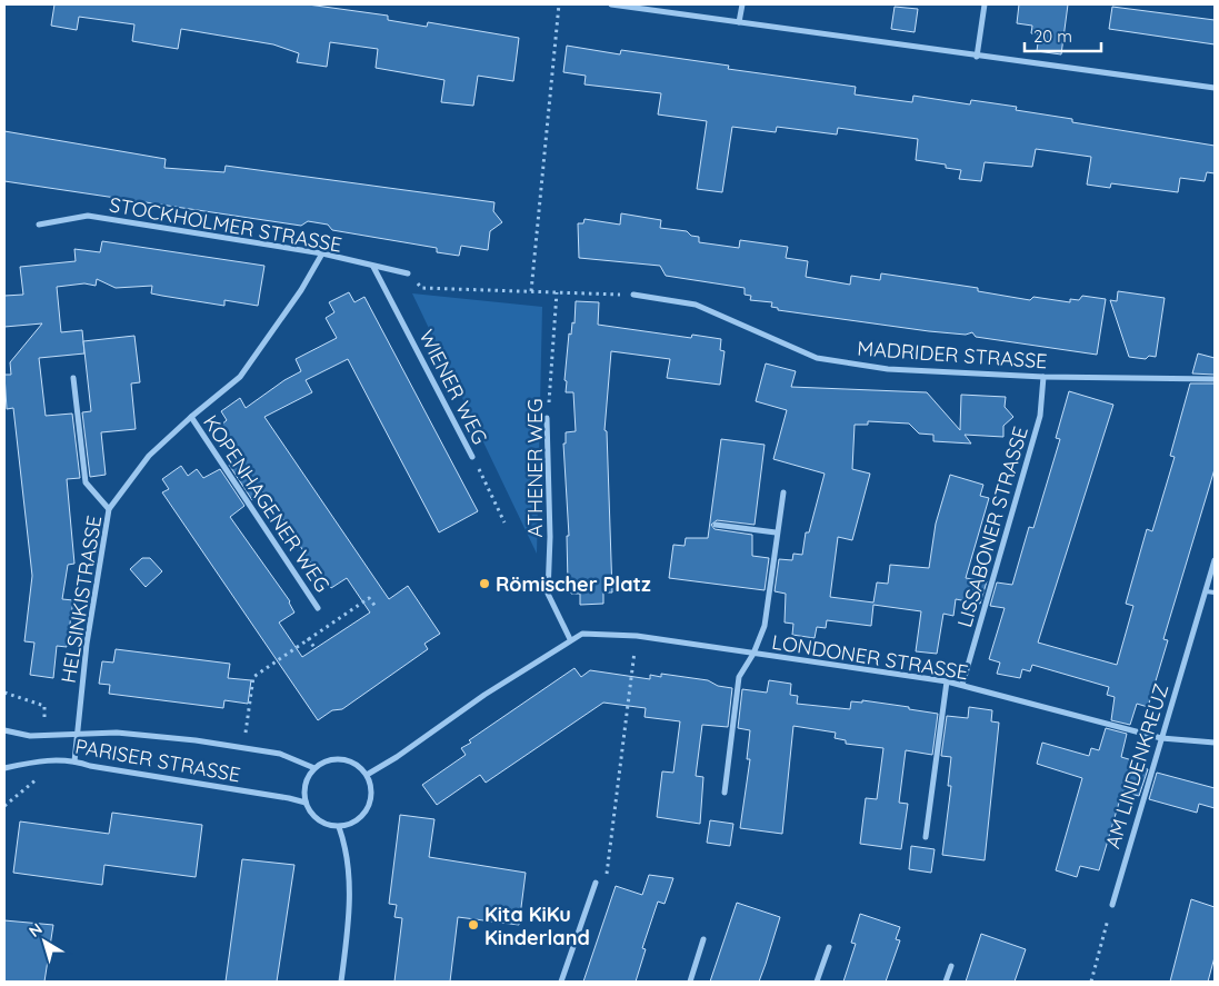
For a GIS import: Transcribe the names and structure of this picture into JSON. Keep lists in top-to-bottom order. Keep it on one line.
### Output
{"streets":{"street":["STOCKHOLMER STRASSE","MADRIDER STRASSE","WIENER WEG","ATHENER WEG","KOPENHAGENER WEG","LISSABONER STRASSE","HELSINKISTRASSE","LONDONER STRASSE","PARISER STRASSE","AM LINDENKREUZ"]},"crossings":[["STOCKHOLMER STRASSE","WIENER WEG"],["STOCKHOLMER STRASSE","HELSINKISTRASSE"],["MADRIDER STRASSE","LISSABONER STRASSE"],["ATHENER WEG","LONDONER STRASSE"],["KOPENHAGENER WEG","HELSINKISTRASSE"],["LISSABONER STRASSE","LONDONER STRASSE"],["HELSINKISTRASSE","PARISER STRASSE"],["LONDONER STRASSE","AM LINDENKREUZ"]],"places":["Römischer Platz","Kita KiKu Kinderland"],"scale_bar":"20 m","north":"top left"}
